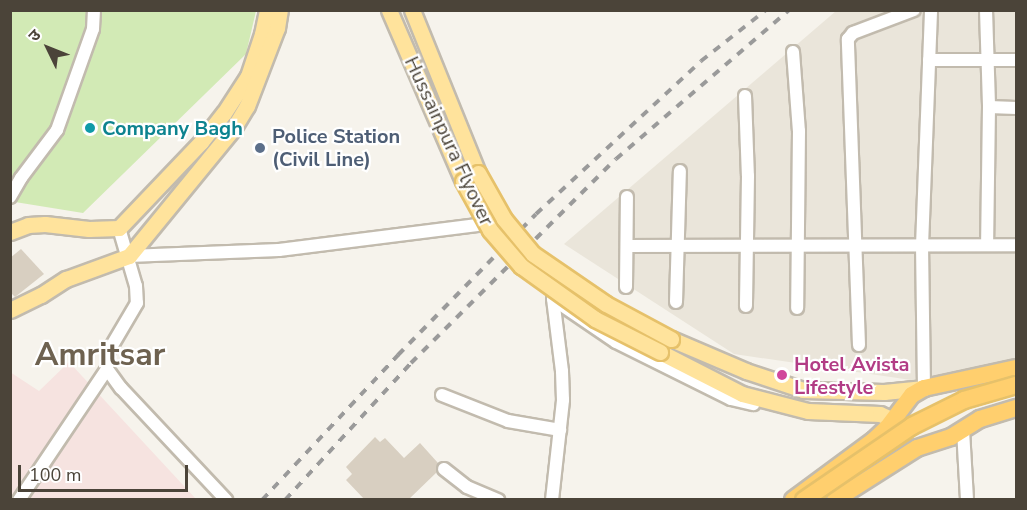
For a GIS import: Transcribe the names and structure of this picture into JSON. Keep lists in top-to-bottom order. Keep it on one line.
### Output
{"streets":{"main road":["Hussainpura Flyover"]},"districts":["Amritsar"],"places":["Company Bagh","Police Station (Civil Line)","Hotel Avista Lifestyle"],"scale_bar":"100 m","north":"top left"}
